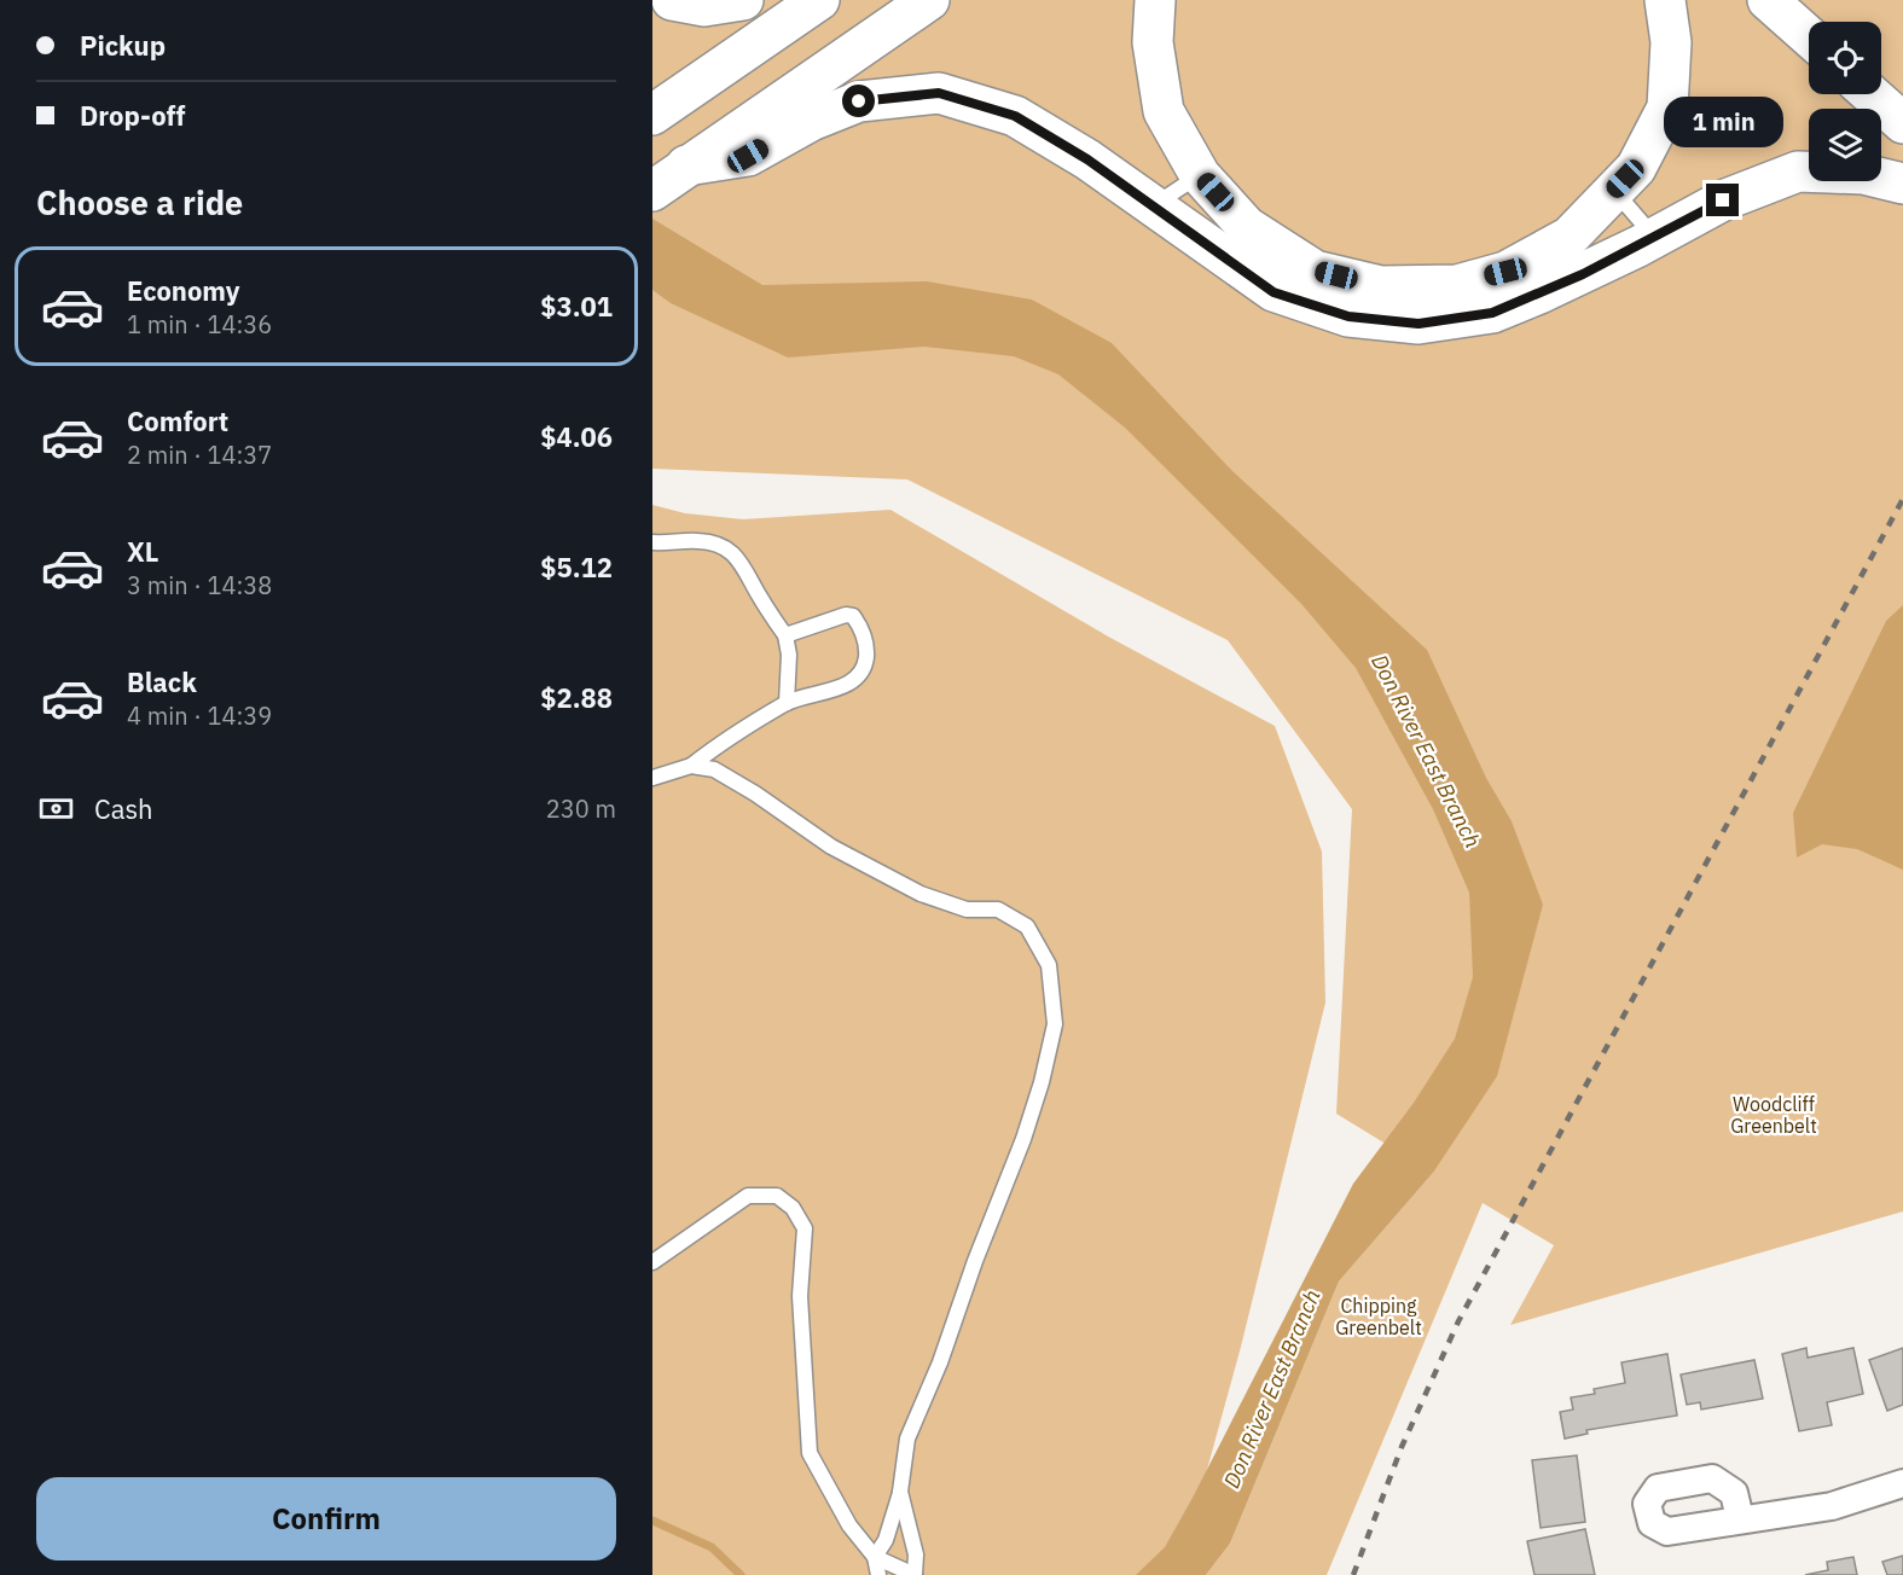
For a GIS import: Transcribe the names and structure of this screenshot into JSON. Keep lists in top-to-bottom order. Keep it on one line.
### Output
{"water":["Don River East Branch"],"parks":["Woodcliff Greenbelt","Chipping Greenbelt"],"page":{"banner":["Pickup","Drop-off"],"bubble":"1 min","heading":"Choose a ride","list":[{"name":"Economy","note":"1 min · 14:36","value":"$3.01"},{"name":"Comfort","note":"2 min · 14:37","value":"$4.06"},{"name":"XL","note":"3 min · 14:38","value":"$5.12"},{"name":"Black","note":"4 min · 14:39","value":"$2.88"}],"pay":["Cash","230 m"],"buttons":"Confirm"}}
